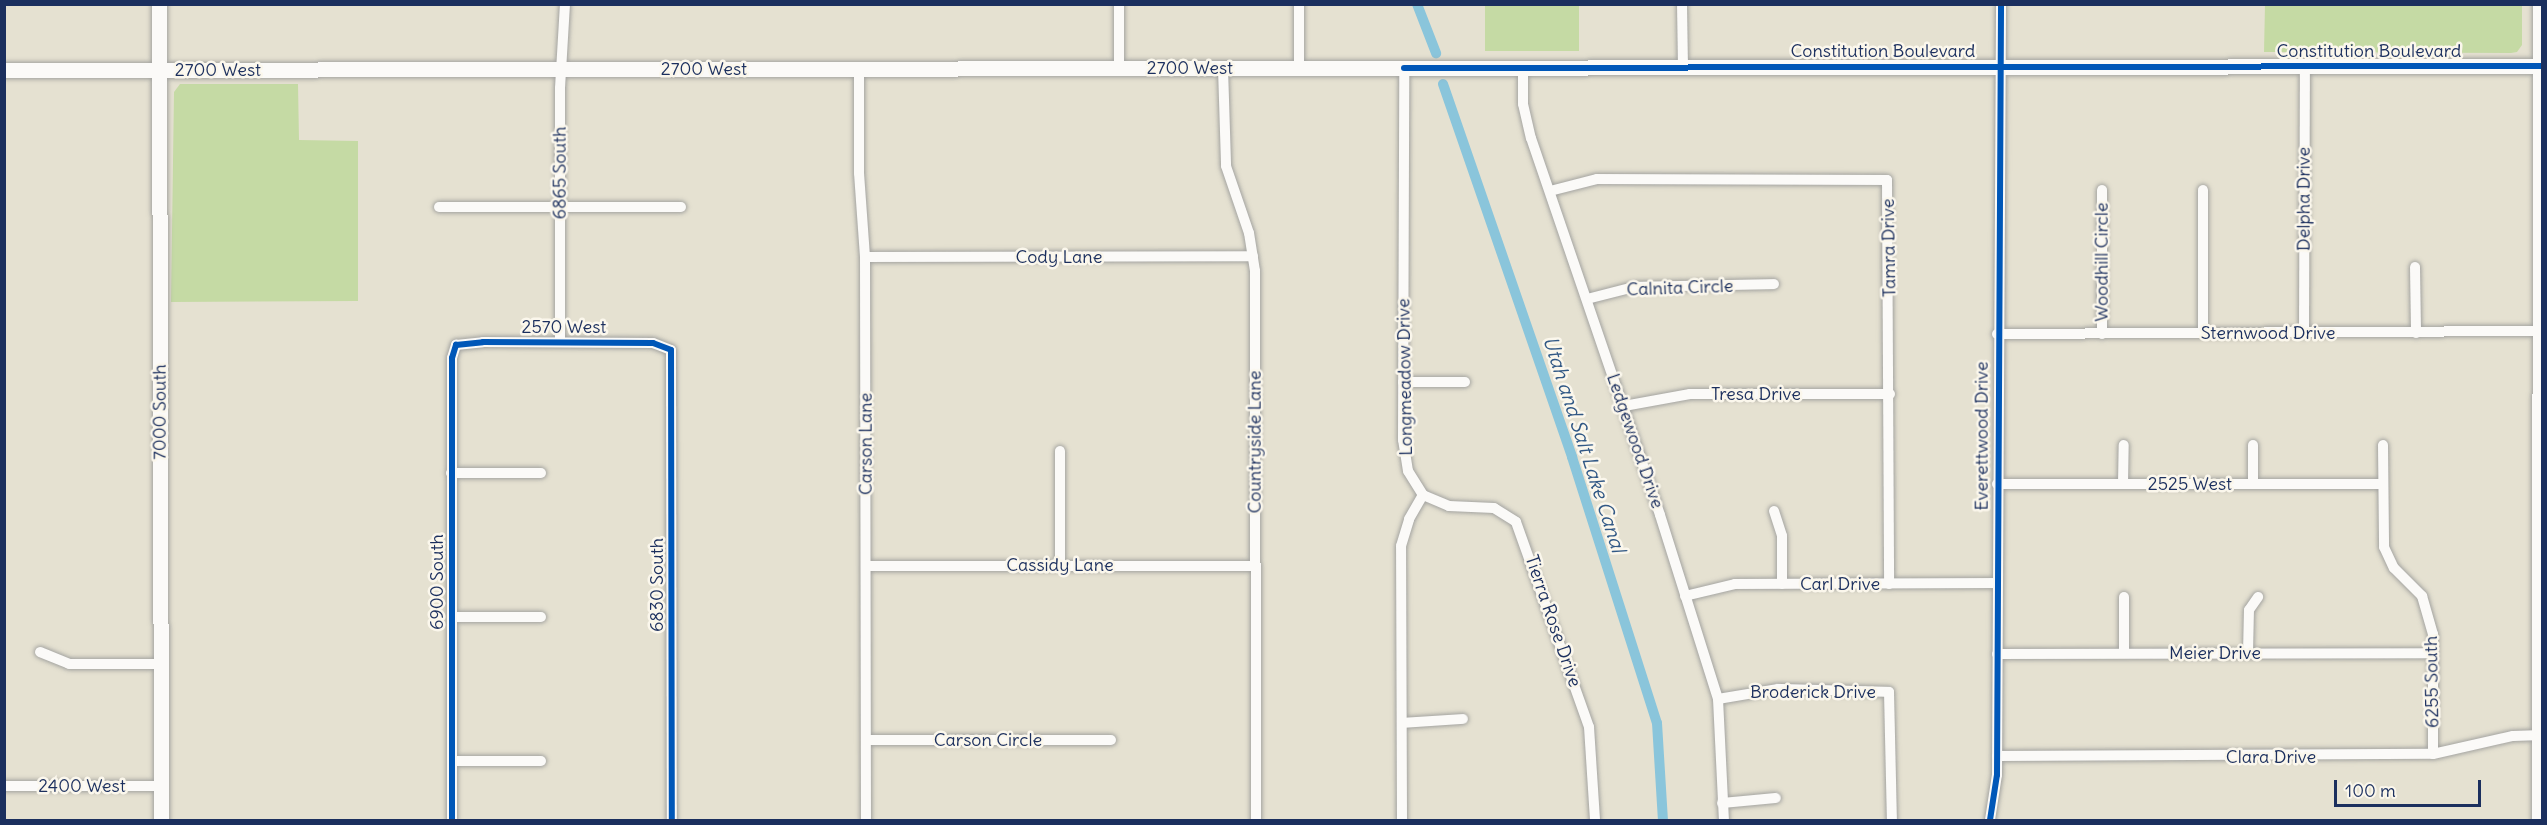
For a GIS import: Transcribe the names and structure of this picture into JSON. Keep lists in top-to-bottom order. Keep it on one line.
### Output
{"streets":{"main road":["Constitution Boulevard","2700 West","7000 South"],"street":["6865 South","Delpha Drive","Tamra Drive","Cody Lane","Woodhill Circle","Calnita Circle","2570 West","Sternwood Drive","Longmeadow Drive","Tresa Drive","Everettwood Drive","Ledgewood Drive","Countryside Lane","Carson Lane","2525 West","Cassidy Lane","6900 South","Carl Drive","6830 South","Tierra Rose Drive","Meier Drive","6255 South","Broderick Drive","Carson Circle","Clara Drive","2400 West"]},"crossings":[["Constitution Boulevard","2700 West"],["Constitution Boulevard","Delpha Drive"],["Constitution Boulevard","Longmeadow Drive"],["Constitution Boulevard","Everettwood Drive"],["Constitution Boulevard","Ledgewood Drive"],["2700 West","6865 South"],["2700 West","Longmeadow Drive"],["2700 West","7000 South"],["2700 West","Countryside Lane"],["2700 West","Carson Lane"],["6865 South","2570 West"],["Delpha Drive","Sternwood Drive"],["Tamra Drive","Tresa Drive"],["Tamra Drive","Ledgewood Drive"],["Tamra Drive","Carl Drive"],["Cody Lane","Countryside Lane"],["Cody Lane","Carson Lane"],["Woodhill Circle","Sternwood Drive"],["Calnita Circle","Ledgewood Drive"],["2570 West","6900 South"],["2570 West","6830 South"],["Sternwood Drive","Everettwood Drive"],["Longmeadow Drive","Tierra Rose Drive"],["Tresa Drive","Ledgewood Drive"],["7000 South","2400 West"],["Everettwood Drive","2525 West"],["Everettwood Drive","Carl Drive"],["Everettwood Drive","Meier Drive"],["Everettwood Drive","Clara Drive"],["Ledgewood Drive","Carl Drive"],["Ledgewood Drive","Broderick Drive"],["Countryside Lane","Cassidy Lane"],["Carson Lane","Cassidy Lane"],["Carson Lane","Carson Circle"],["2525 West","6255 South"],["Meier Drive","6255 South"],["6255 South","Clara Drive"]],"water":["Utah and Salt Lake Canal"],"scale_bar":"100 m"}
